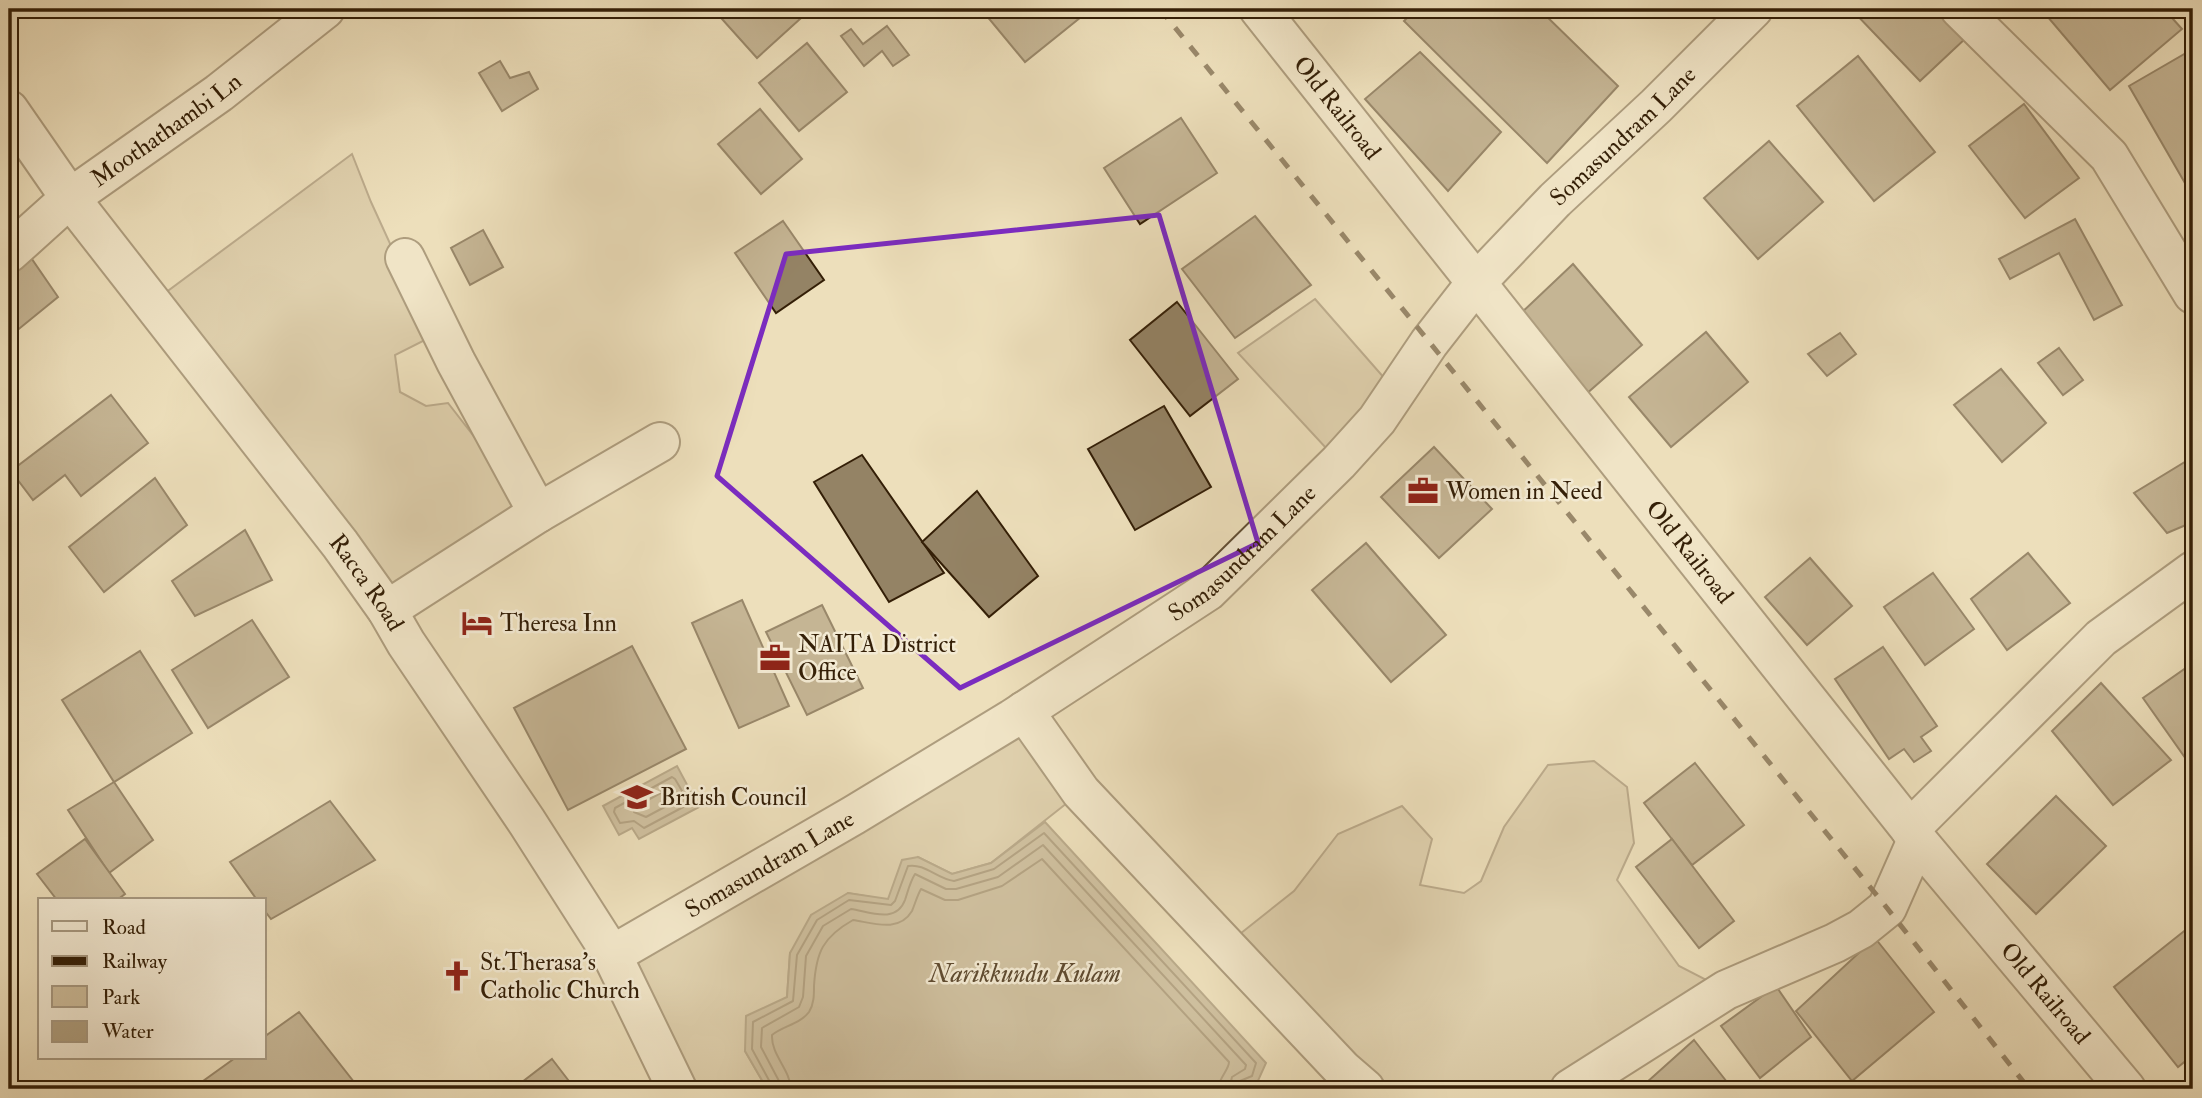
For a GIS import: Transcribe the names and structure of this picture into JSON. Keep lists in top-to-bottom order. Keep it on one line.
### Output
{"streets":{"street":["Old Railroad","Moothathambi Ln","Somasundram Lane","Racca Road"]},"crossings":[["Old Railroad","Somasundram Lane"],["Moothathambi Ln","Racca Road"],["Somasundram Lane","Racca Road"]],"water":["Narikkundu Kulam"],"places":{"office":["Women in Need","NAITA District Office"],"hotel":["Theresa Inn"],"school or university":["British Council"],"church":["St.Therasa's Catholic Church"]},"legend":["Road","Railway","Park","Water"]}
